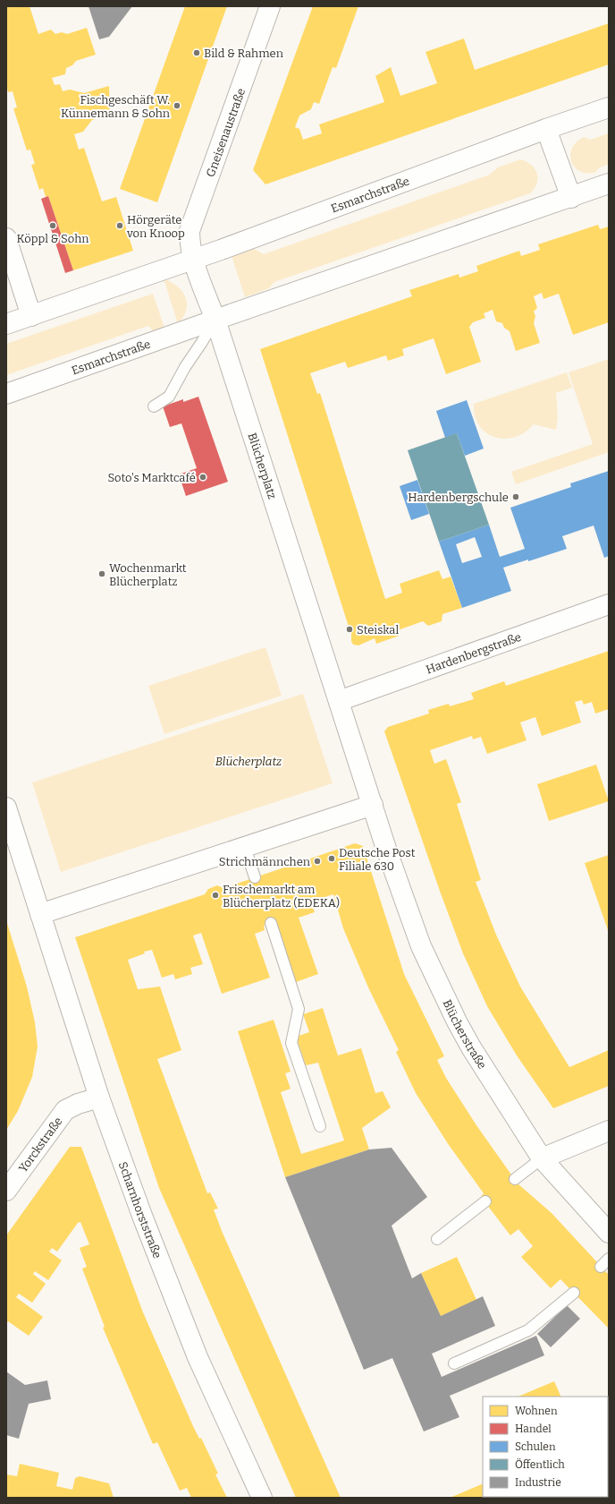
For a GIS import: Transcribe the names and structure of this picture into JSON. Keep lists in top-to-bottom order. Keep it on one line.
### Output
{"streets":{"street":["Gneisenaustraße","Esmarchstraße","Blücherplatz","Hardenbergstraße","Blücherstraße","Yorckstraße","Scharnhorststraße"]},"crossings":[["Gneisenaustraße","Esmarchstraße"],["Esmarchstraße","Blücherplatz"],["Blücherplatz","Hardenbergstraße"],["Blücherplatz","Blücherstraße"],["Yorckstraße","Scharnhorststraße"]],"parks":["Blücherplatz"],"places":["Bild & Rahmen","Fischgeschäft W. Künnemann & Sohn","Köppl & Sohn","Hörgeräte von Knoop","Soto's Marktcafé","Hardenbergschule","Wochenmarkt Blücherplatz","Steiskal","Deutsche Post Filiale 630","Strichmännchen","Frischemarkt am Blücherplatz (EDEKA)"],"legend":["Wohnen","Handel","Schulen","Öffentlich","Industrie"]}
